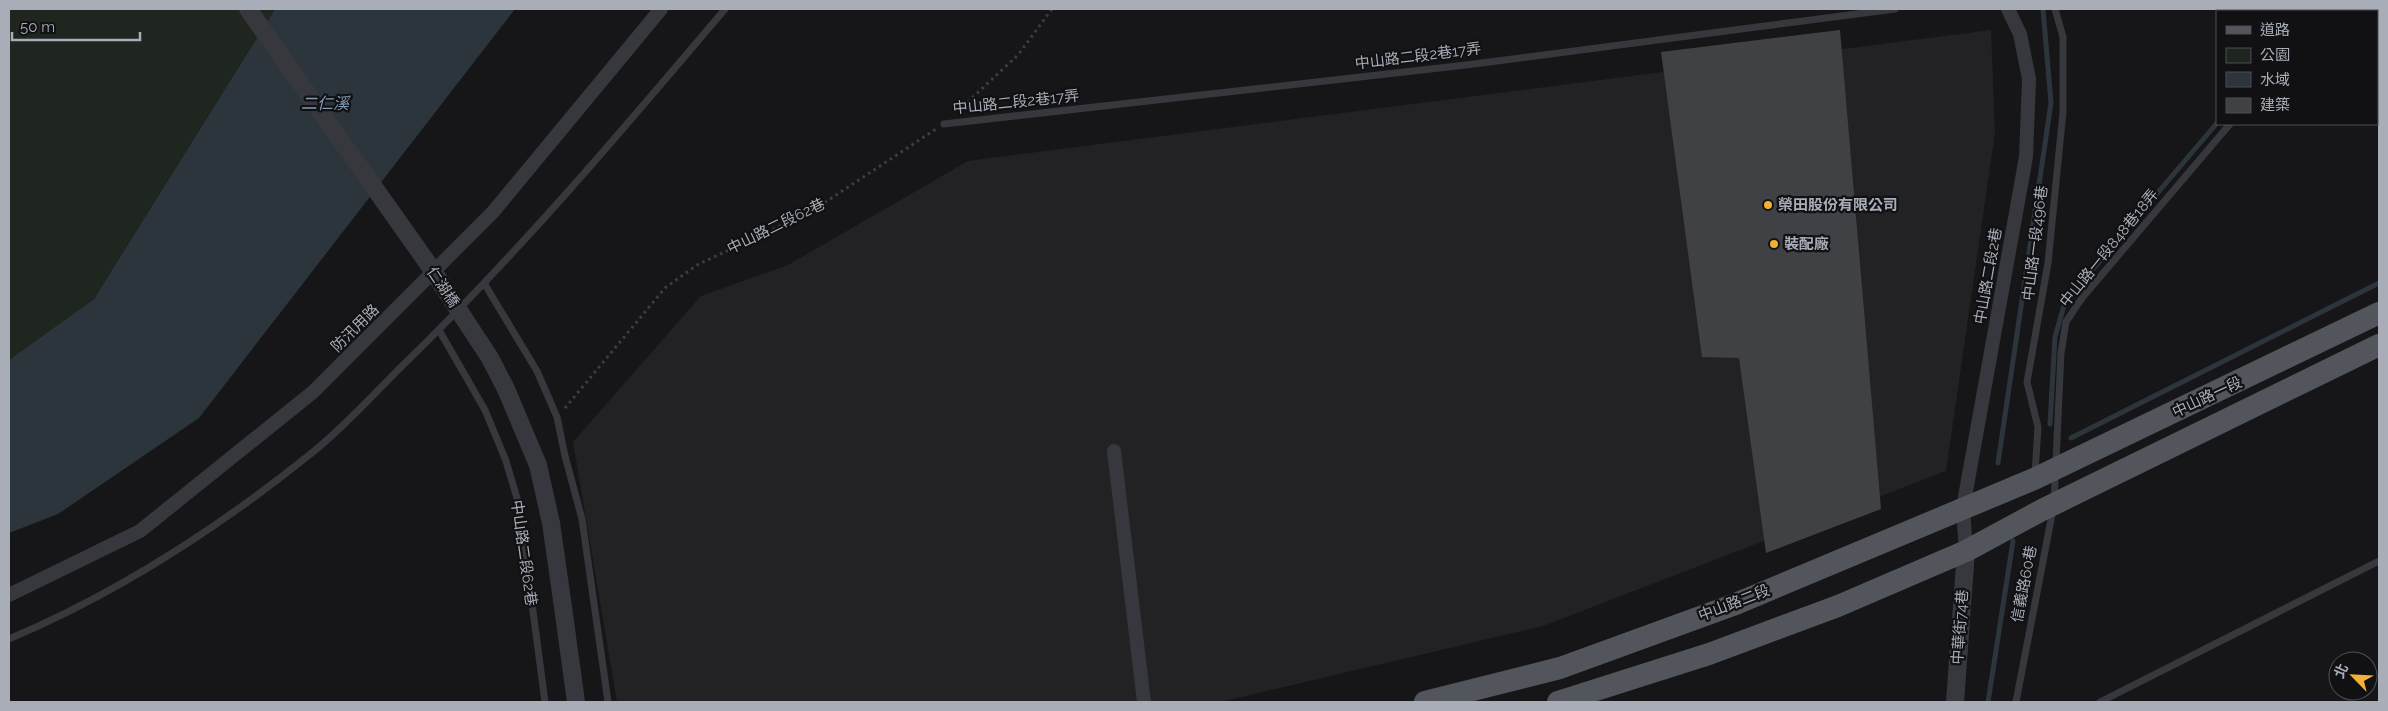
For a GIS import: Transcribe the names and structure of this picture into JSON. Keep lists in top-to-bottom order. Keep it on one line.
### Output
{"streets":{"main road":["中山路一段","中山路二段"],"street":["中山路二段62巷","中山路二段2巷","仁湖橋","防汛用路","中華街74巷"],"lane":["中山路二段2巷17弄","中山路一段496巷","中山路一段848巷18弄","信義路60巷"]},"crossings":[["中山路二段2巷17弄","中山路二段62巷"],["中山路二段62巷","仁湖橋"],["中山路一段496巷","中山路一段"],["中山路一段496巷","中山路二段"],["中山路一段848巷18弄","中山路一段"],["中山路一段848巷18弄","信義路60巷"],["中山路二段2巷","中山路二段"],["中山路二段2巷","中華街74巷"],["中山路一段","信義路60巷"],["中山路一段","中山路二段"]],"water":["二仁溪"],"places":["榮田股份有限公司","裝配廠"],"legend":["道路","公園","水域","建築"],"scale_bar":"50 m","north":"top left"}
